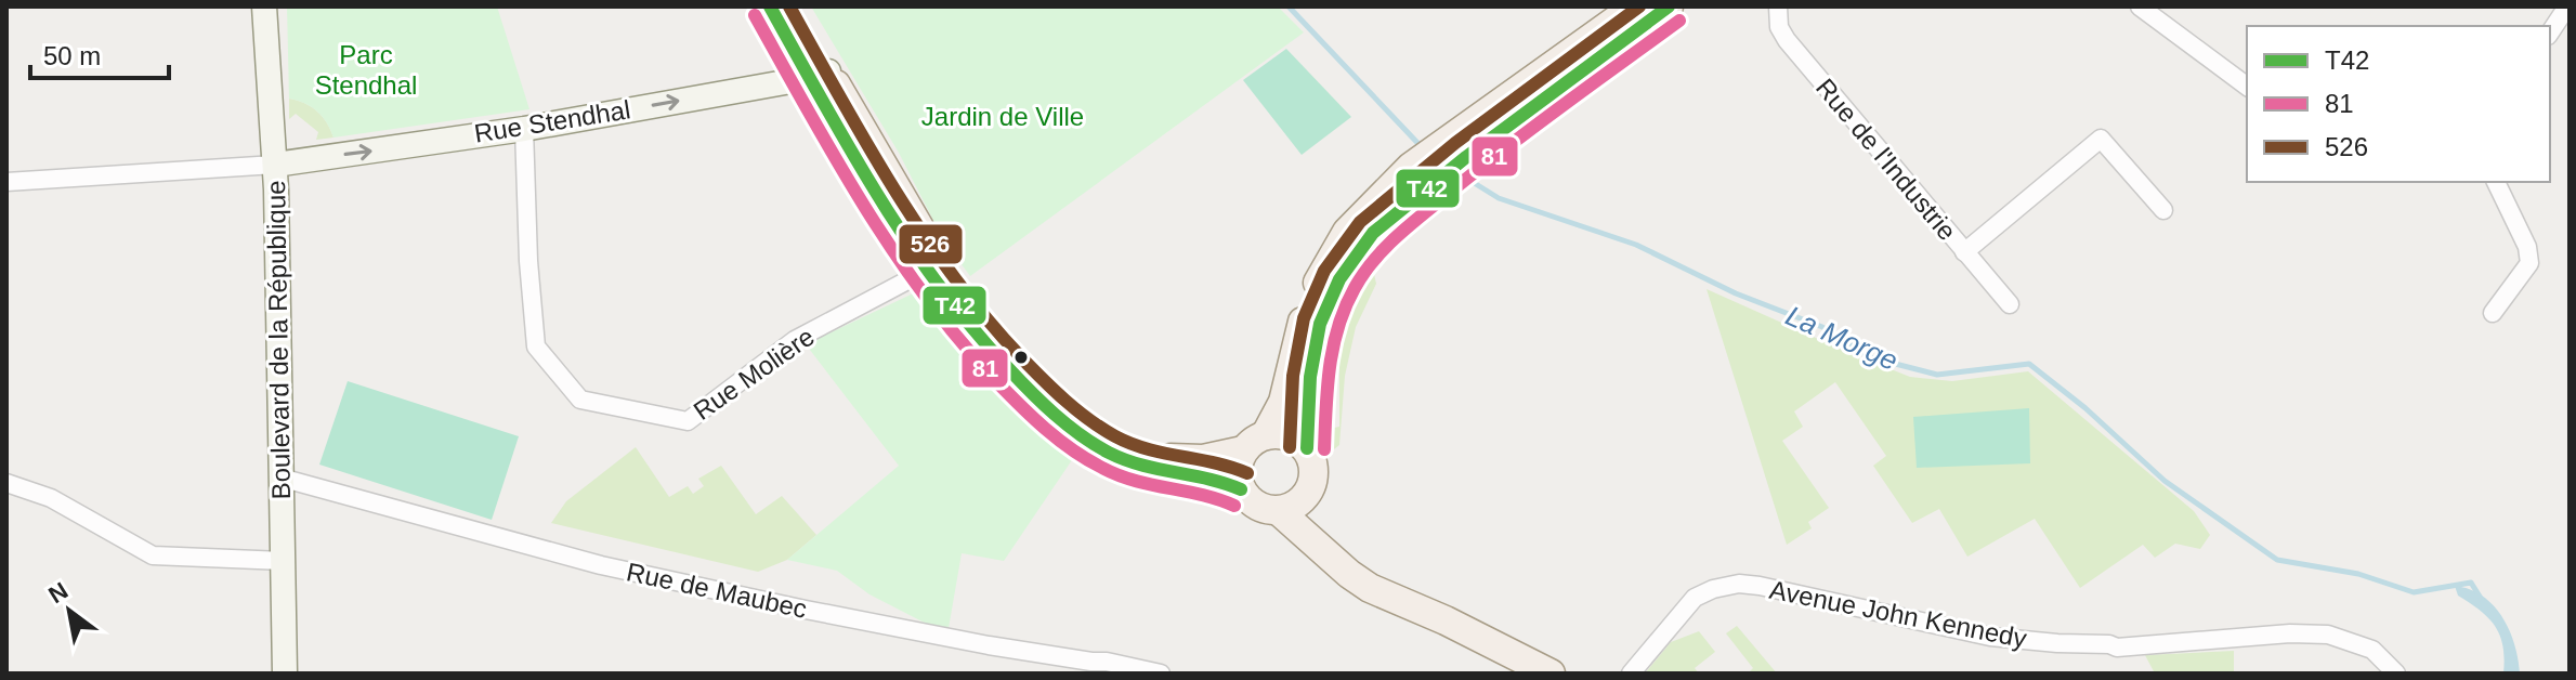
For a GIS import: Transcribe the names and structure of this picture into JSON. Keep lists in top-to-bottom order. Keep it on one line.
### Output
{"streets":{"street":["Rue Stendhal","Rue de l'Industrie","Boulevard de la République","Rue Molière","Rue de Maubec","Avenue John Kennedy"]},"crossings":[["Rue Stendhal","Boulevard de la République"],["Rue Stendhal","Rue Molière"],["Boulevard de la République","Rue de Maubec"]],"one_way":["Rue Stendhal"],"water":["La Morge"],"parks":["Parc Stendhal","Jardin de Ville"],"lines":["transit line T42","transit line 526","transit line 81"],"legend":["T42","81","526"],"scale_bar":"50 m","north":"top left"}
